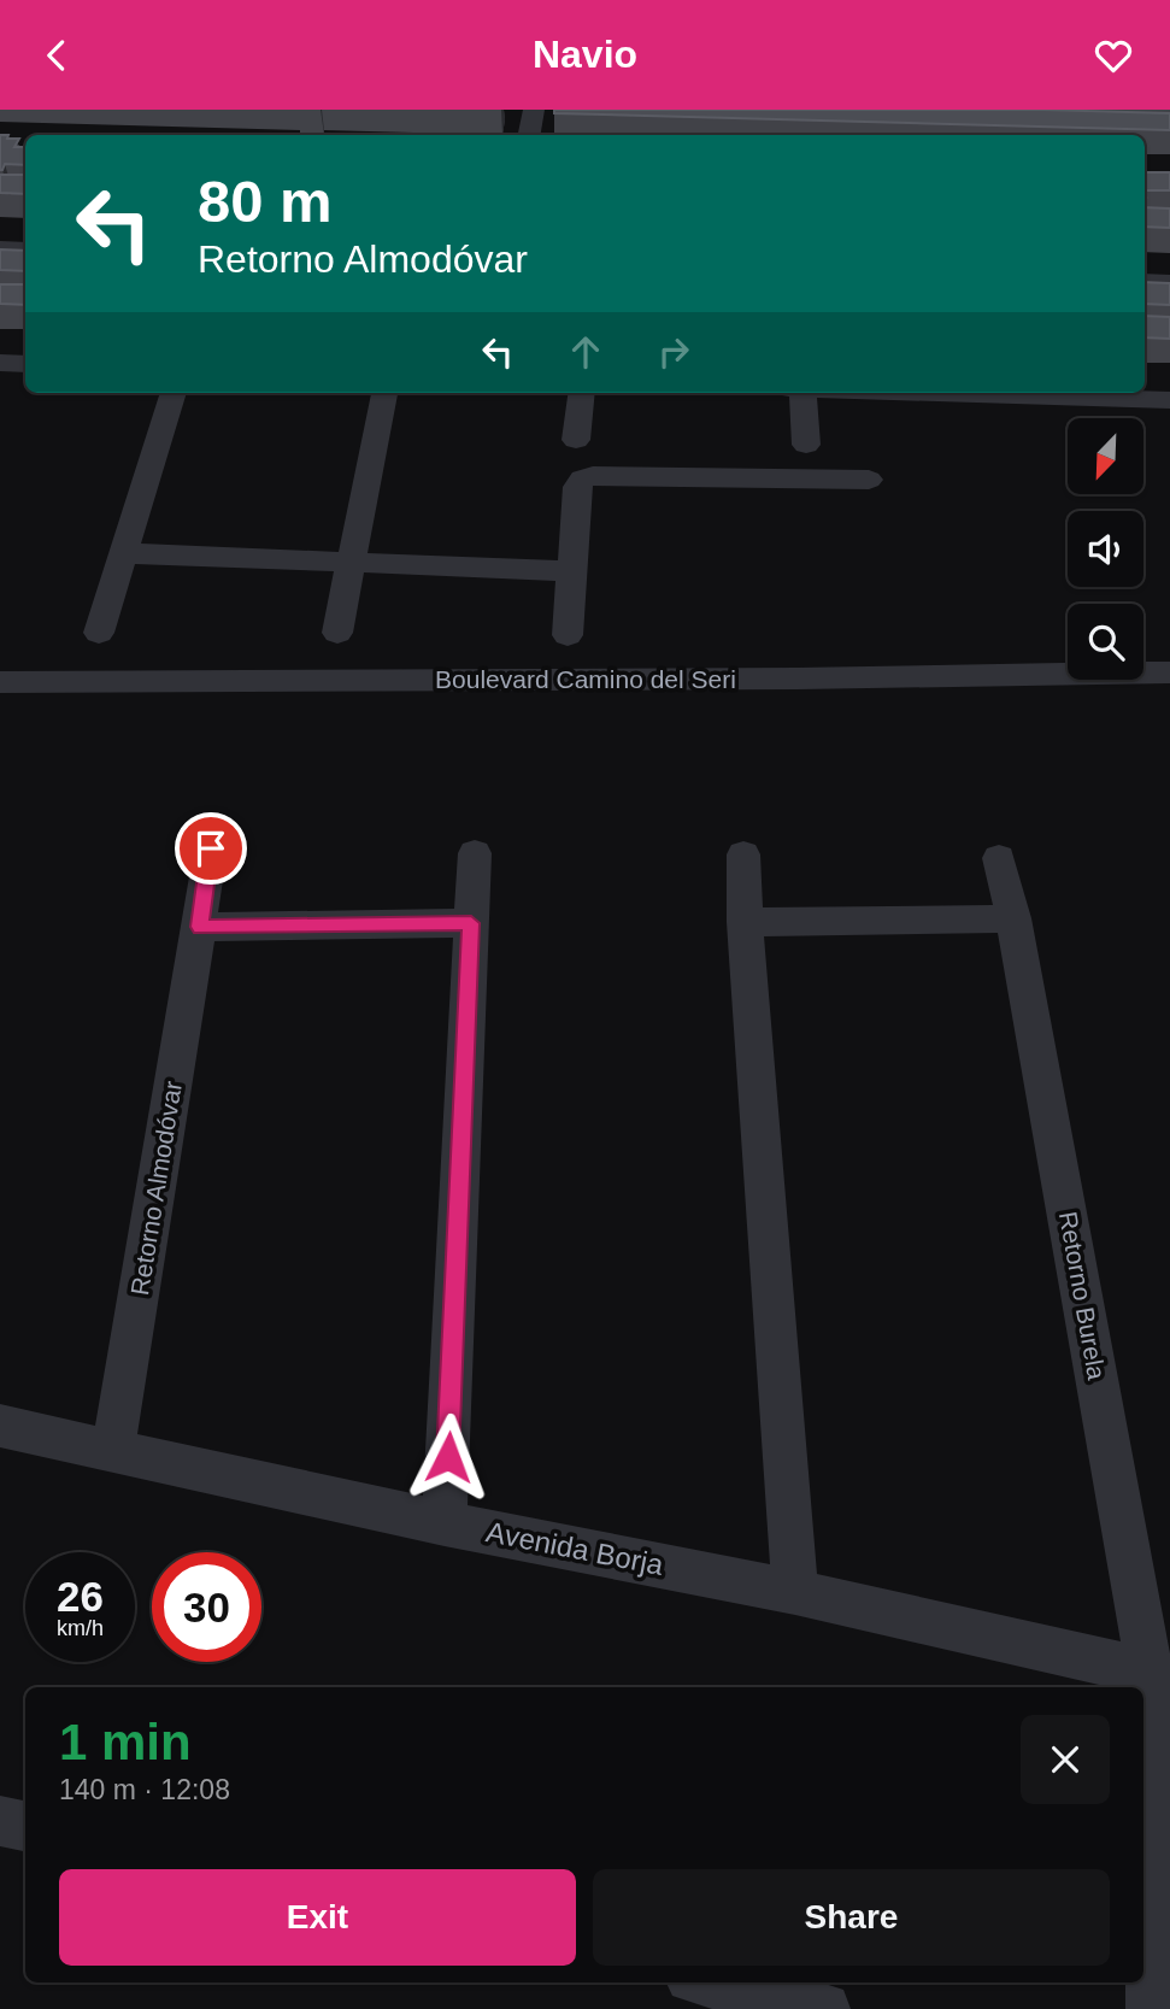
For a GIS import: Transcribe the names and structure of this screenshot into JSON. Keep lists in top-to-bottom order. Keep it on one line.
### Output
{"streets":{"street":["Boulevard Camino del Seri","Retorno Almodóvar","Retorno Burela","Avenida Borja"]},"crossings":[["Retorno Almodóvar","Avenida Borja"],["Retorno Burela","Avenida Borja"]],"north":"bottom left","page":{"header":"Navio","turn":["80 m","Retorno Almodóvar"],"speed":"26 km/h","limit":"30","heading":["1 min","140 m · 12:08"],"buttons":["Exit","Share"]}}
